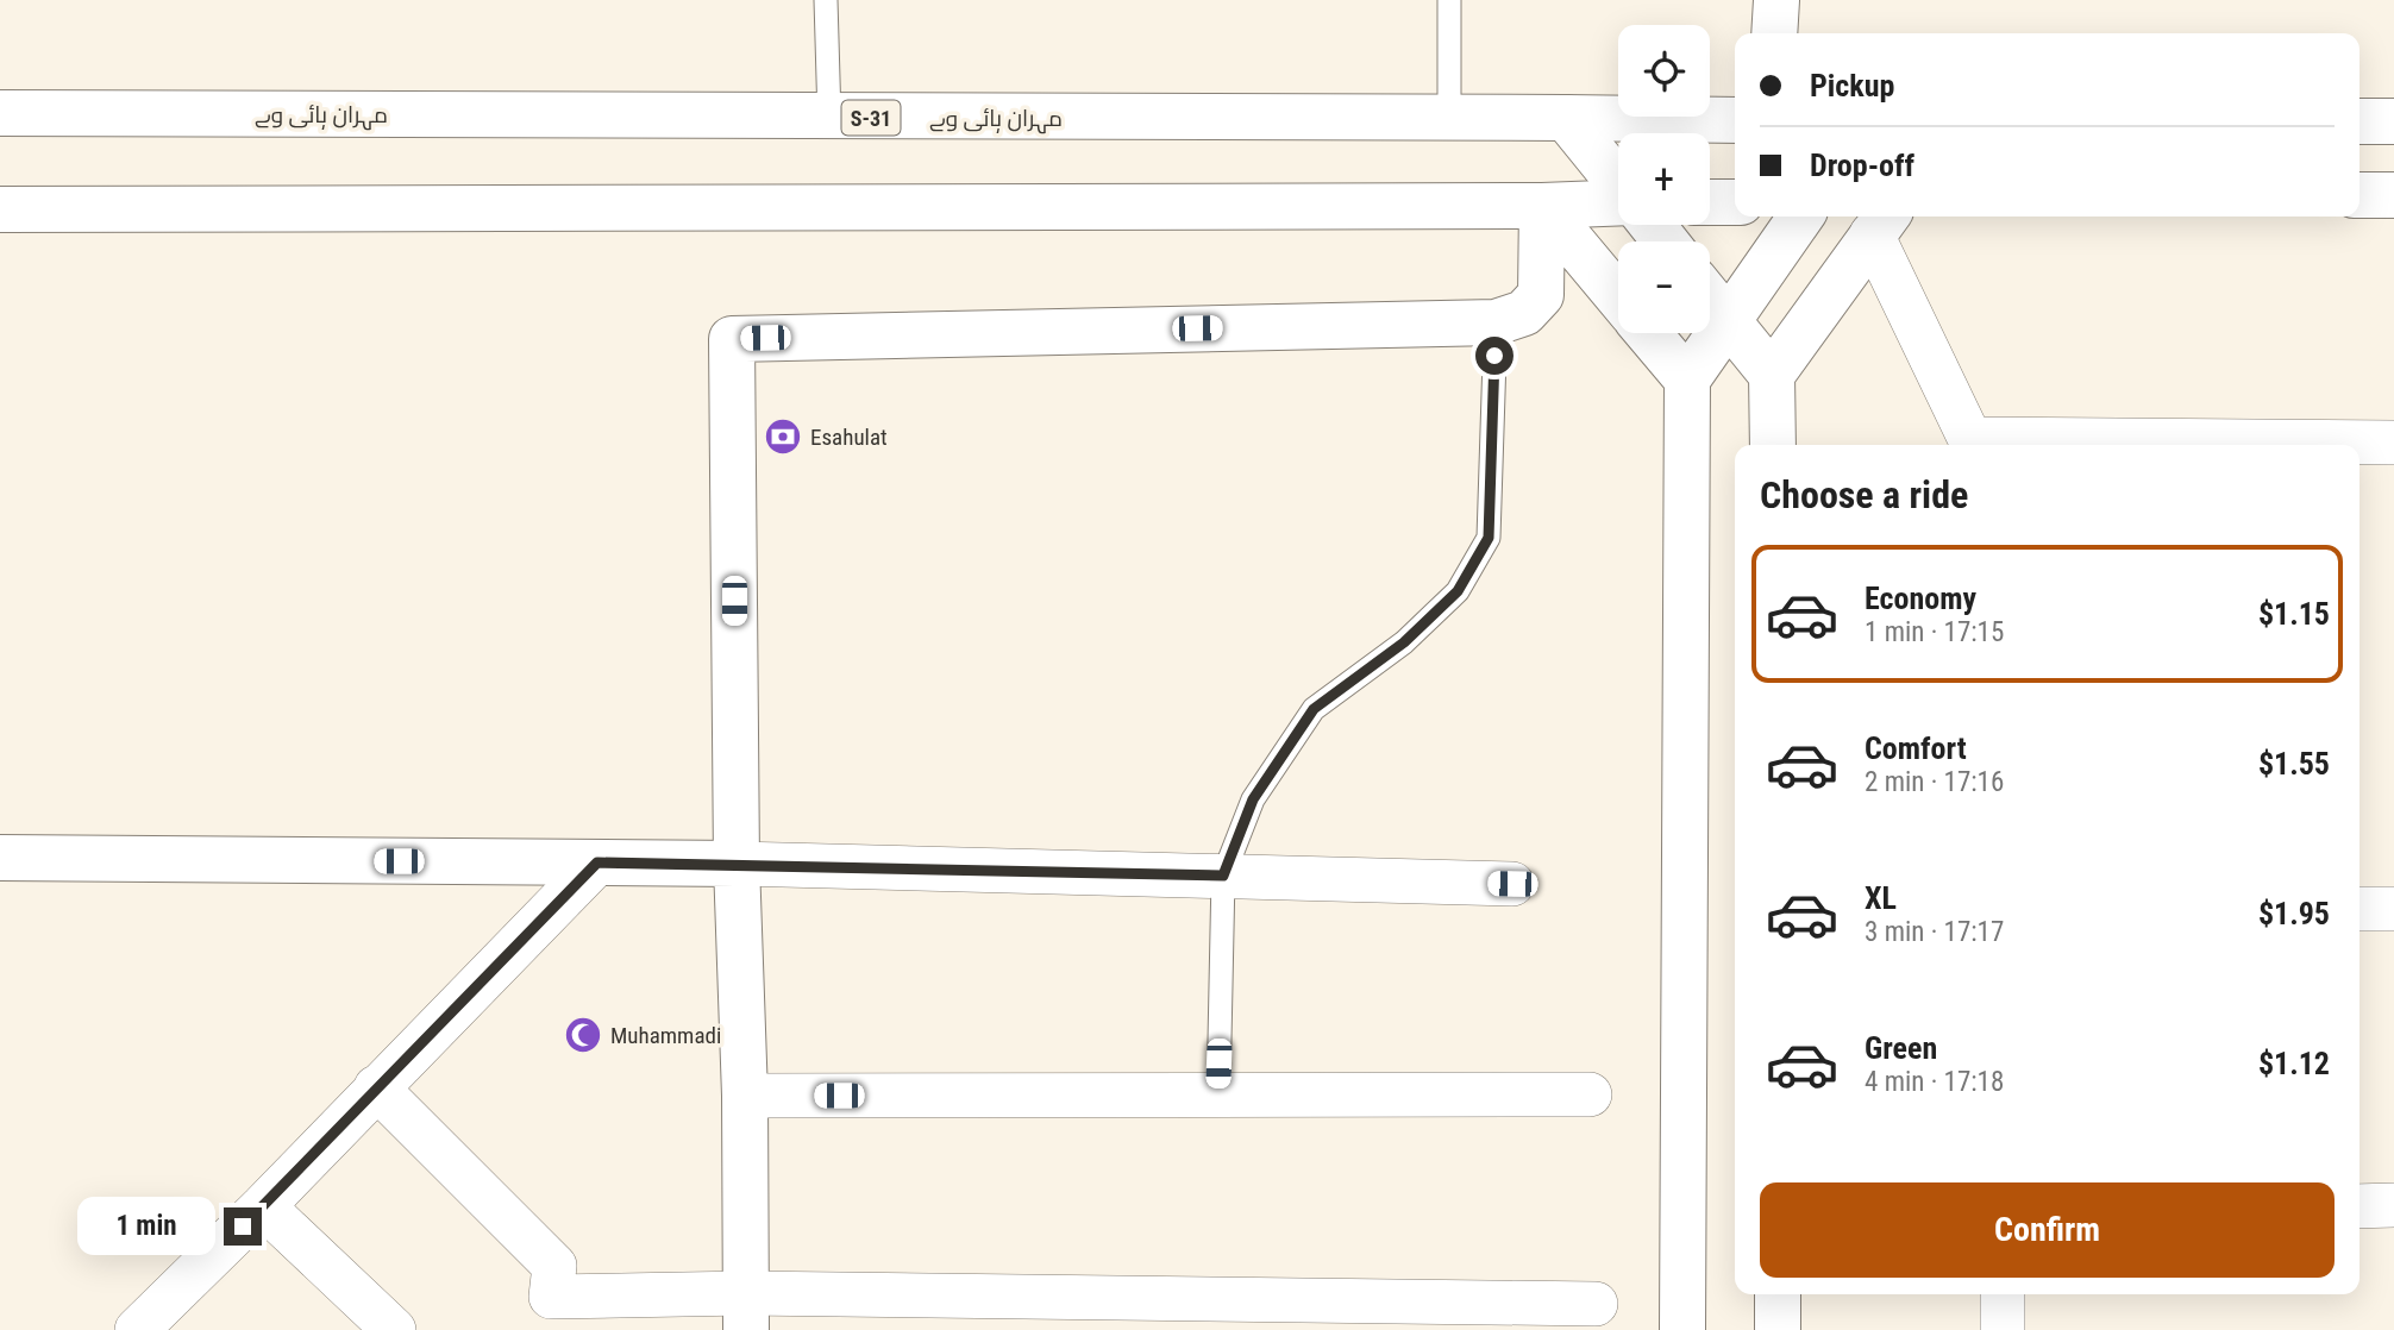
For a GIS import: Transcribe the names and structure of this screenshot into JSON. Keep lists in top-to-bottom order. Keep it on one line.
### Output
{"streets":{"street":["مہران ہائی وے","S-31"]},"places":{"bank":["Esahulat"],"mosque":["Muhammadi"]},"page":{"map_buttons":["+","−"],"banner":["Pickup","Drop-off"],"heading":"Choose a ride","list":[{"name":"Economy","note":"1 min · 17:15","value":"$1.15"},{"name":"Comfort","note":"2 min · 17:16","value":"$1.55"},{"name":"XL","note":"3 min · 17:17","value":"$1.95"},{"name":"Green","note":"4 min · 17:18","value":"$1.12"}],"buttons":"Confirm","bubble":"1 min"}}
